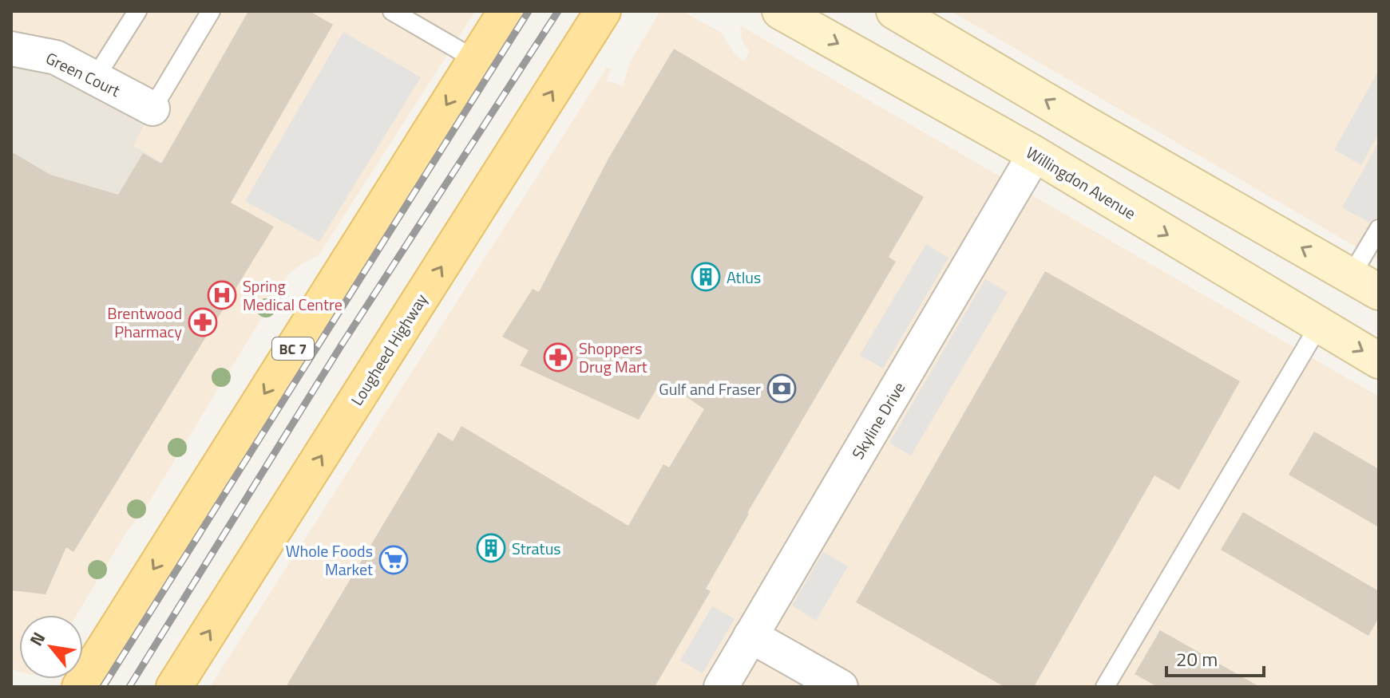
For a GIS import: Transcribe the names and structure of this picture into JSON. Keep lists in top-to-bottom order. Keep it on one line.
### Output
{"streets":{"main road":["Willingdon Avenue","BC 7","Lougheed Highway"],"street":["Green Court","Skyline Drive"]},"crossings":[["Willingdon Avenue","Skyline Drive"]],"places":{"building":["Atlus","Stratus"],"hospital":["Spring Medical Centre"],"pharmacy":["Brentwood Pharmacy","Shoppers Drug Mart"],"bank":["Gulf and Fraser"],"supermarket":["Whole Foods Market"]},"scale_bar":"20 m","north":"top left"}
